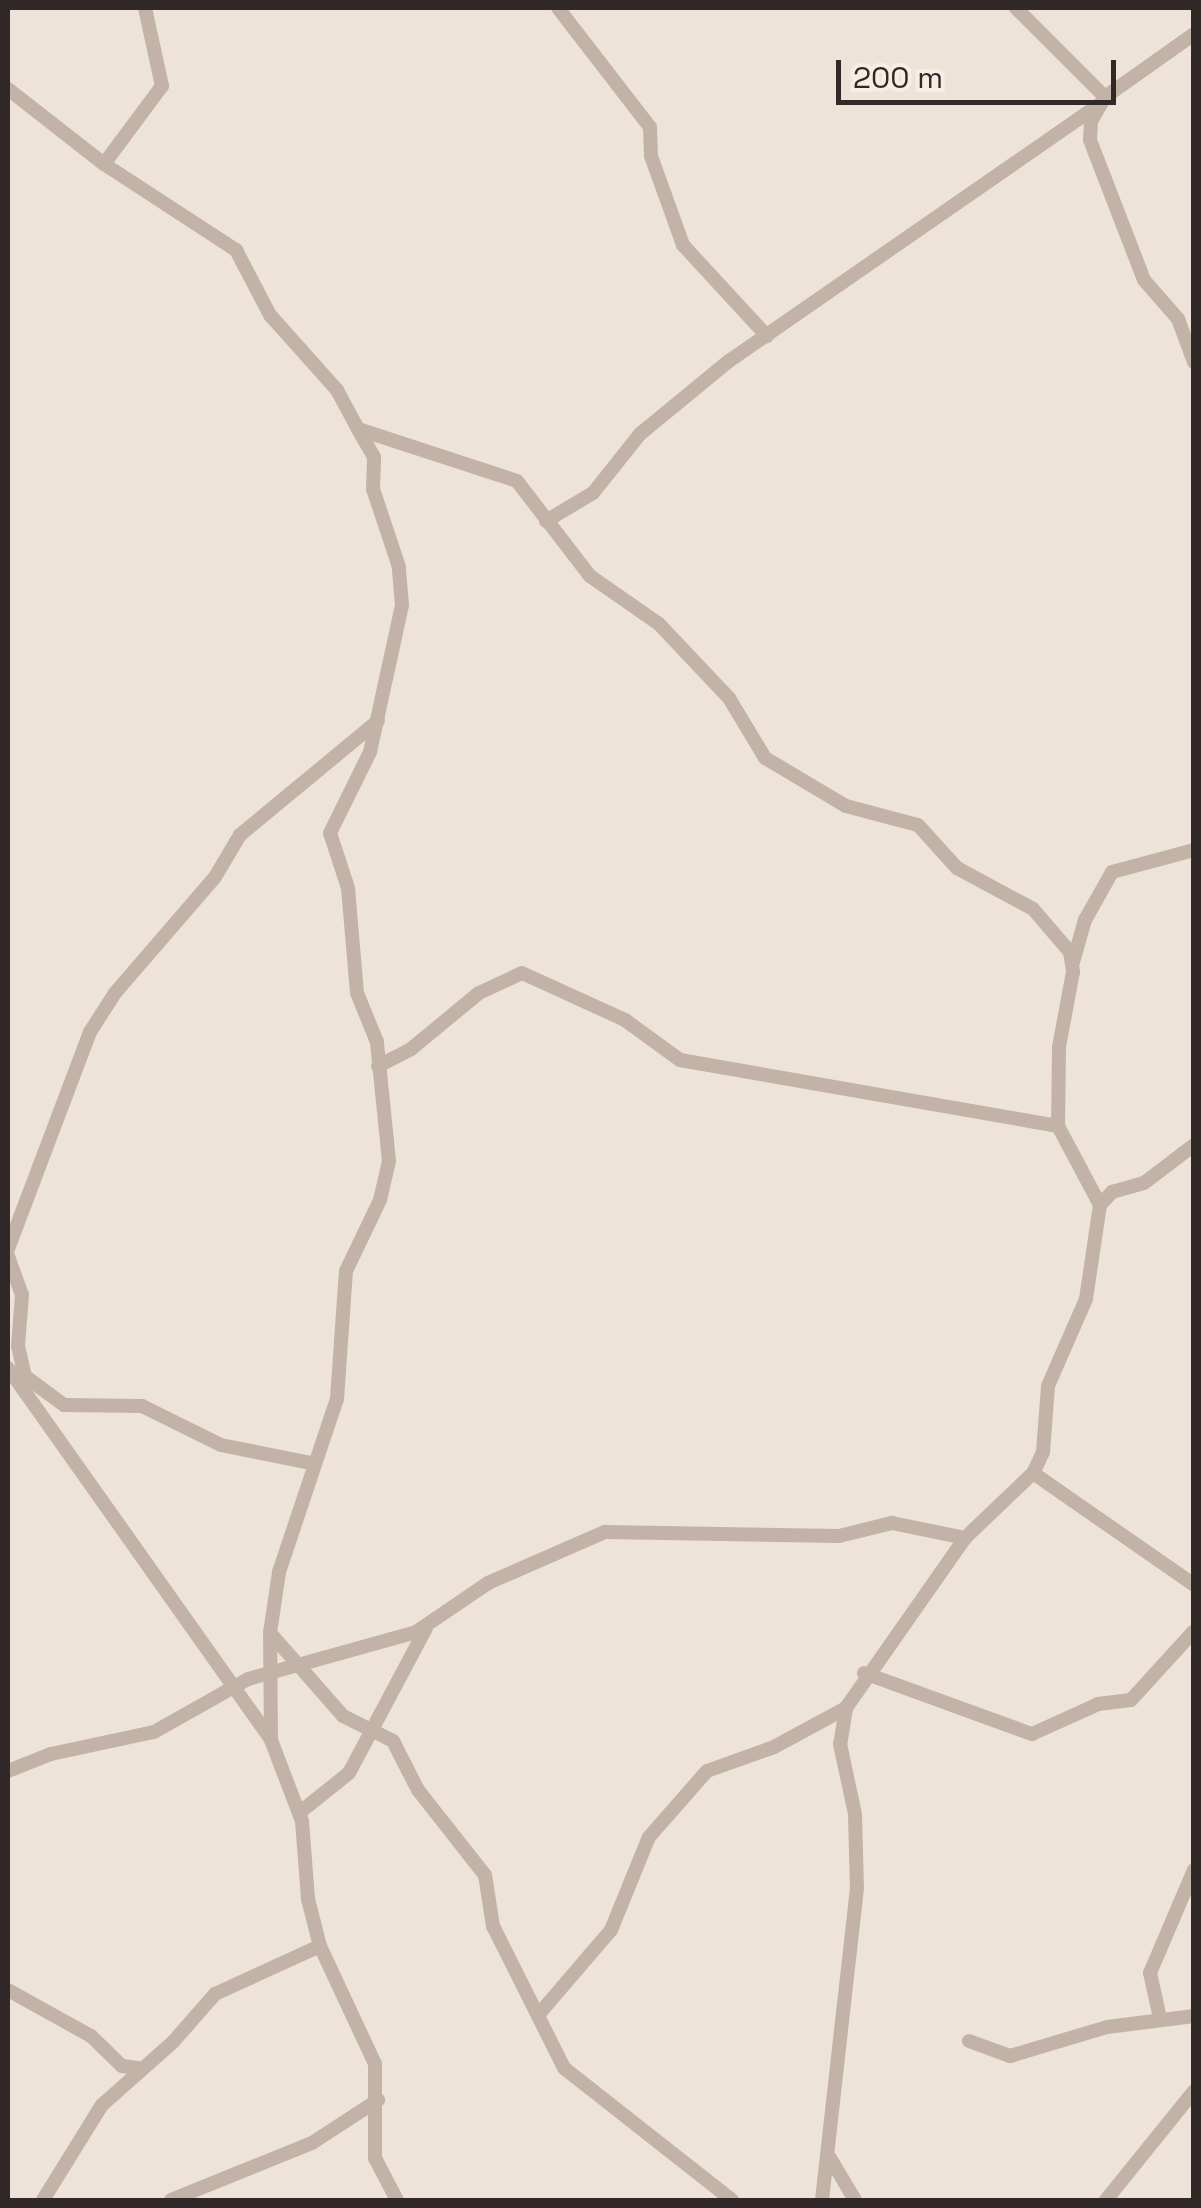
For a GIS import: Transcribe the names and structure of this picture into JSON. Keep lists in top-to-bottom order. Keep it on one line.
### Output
{"scale_bar":"200 m"}
